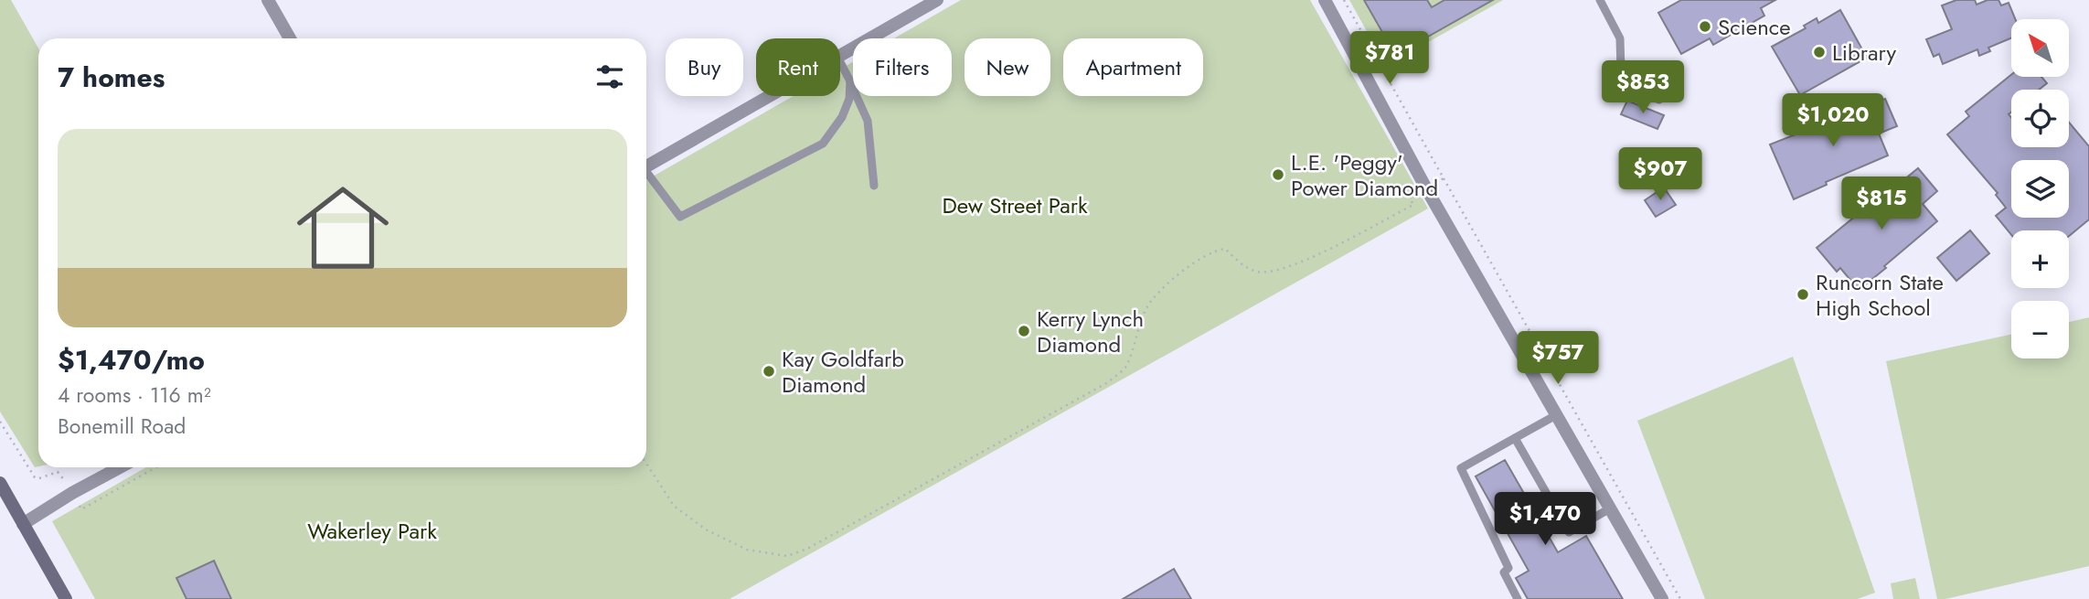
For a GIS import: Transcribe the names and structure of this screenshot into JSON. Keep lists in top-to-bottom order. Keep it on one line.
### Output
{"parks":["Dew Street Park","Wakerley Park"],"places":["Science","Library","L.E. 'Peggy' Power Diamond","Runcorn State High School","Kerry Lynch Diamond","Kay Goldfarb Diamond"],"north":"top left","page":{"map_buttons":["+","−"],"price":["$781","$853","$1,020","$907","$815","$757","$1,470"],"chip":["Buy","Rent","Filters","New","Apartment"],"heading":"7 homes","list":[{"name":"$1,470/mo","note":"4 rooms · 116 m² · Bonemill Road"}]}}
